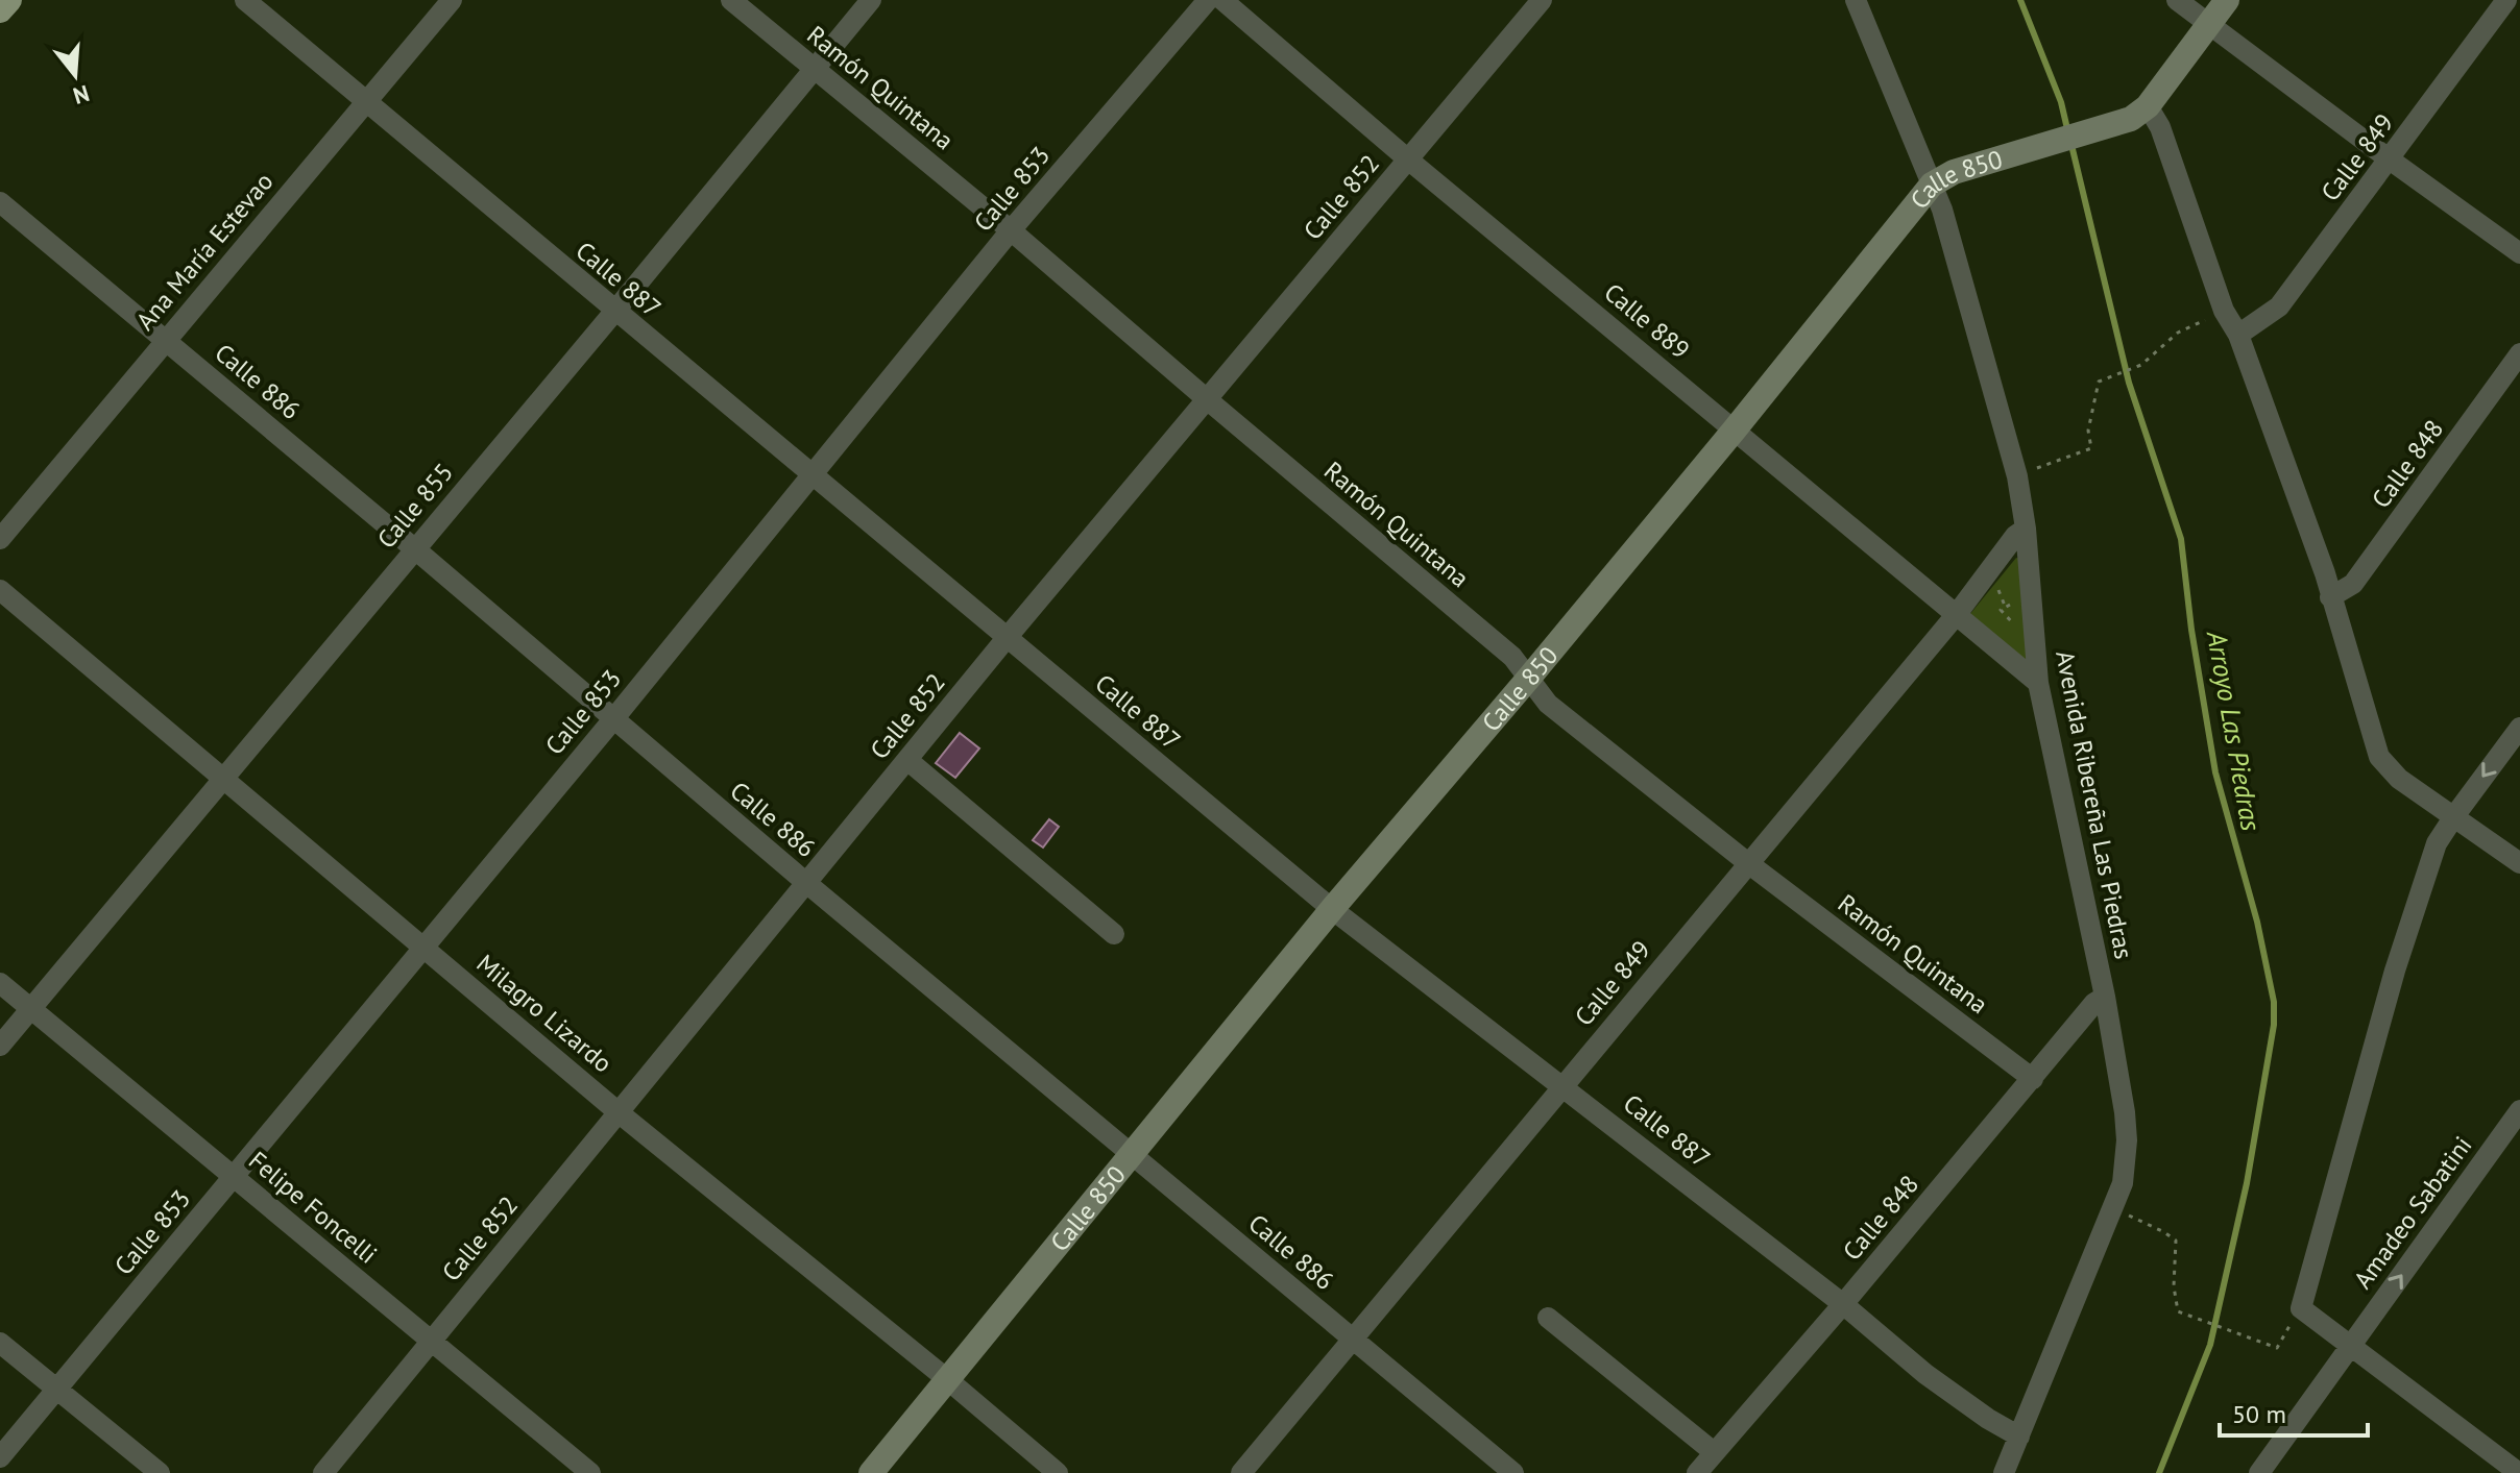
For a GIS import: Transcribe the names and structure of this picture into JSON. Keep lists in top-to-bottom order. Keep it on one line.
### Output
{"streets":{"main road":["Calle 850"],"street":["Ramón Quintana","Calle 849","Calle 853","Calle 852","Ana María Estevao","Calle 887","Calle 889","Calle 886","Calle 848","Calle 855","Avenida Ribereña Las Piedras","Milagro Lizardo","Felipe Foncelli","Amadeo Sabatini"]},"crossings":[["Ramón Quintana","Calle 849"],["Ramón Quintana","Calle 850"],["Ramón Quintana","Calle 853"],["Ramón Quintana","Calle 852"],["Ramón Quintana","Calle 848"],["Ramón Quintana","Calle 855"],["Calle 849","Calle 887"],["Calle 849","Calle 889"],["Calle 849","Calle 886"],["Calle 849","Avenida Ribereña Las Piedras"],["Calle 850","Calle 887"],["Calle 850","Calle 889"],["Calle 850","Calle 886"],["Calle 850","Avenida Ribereña Las Piedras"],["Calle 850","Milagro Lizardo"],["Calle 853","Calle 887"],["Calle 853","Calle 886"],["Calle 853","Milagro Lizardo"],["Calle 853","Felipe Foncelli"],["Calle 852","Calle 887"],["Calle 852","Calle 889"],["Calle 852","Calle 886"],["Calle 852","Milagro Lizardo"],["Calle 852","Felipe Foncelli"],["Ana María Estevao","Calle 887"],["Ana María Estevao","Calle 886"],["Calle 887","Calle 848"],["Calle 887","Calle 855"],["Calle 887","Avenida Ribereña Las Piedras"],["Calle 889","Avenida Ribereña Las Piedras"],["Calle 886","Calle 855"],["Calle 848","Avenida Ribereña Las Piedras"],["Calle 855","Milagro Lizardo"],["Calle 855","Felipe Foncelli"]],"water":["Arroyo Las Piedras"],"scale_bar":"50 m","north":"bottom"}
